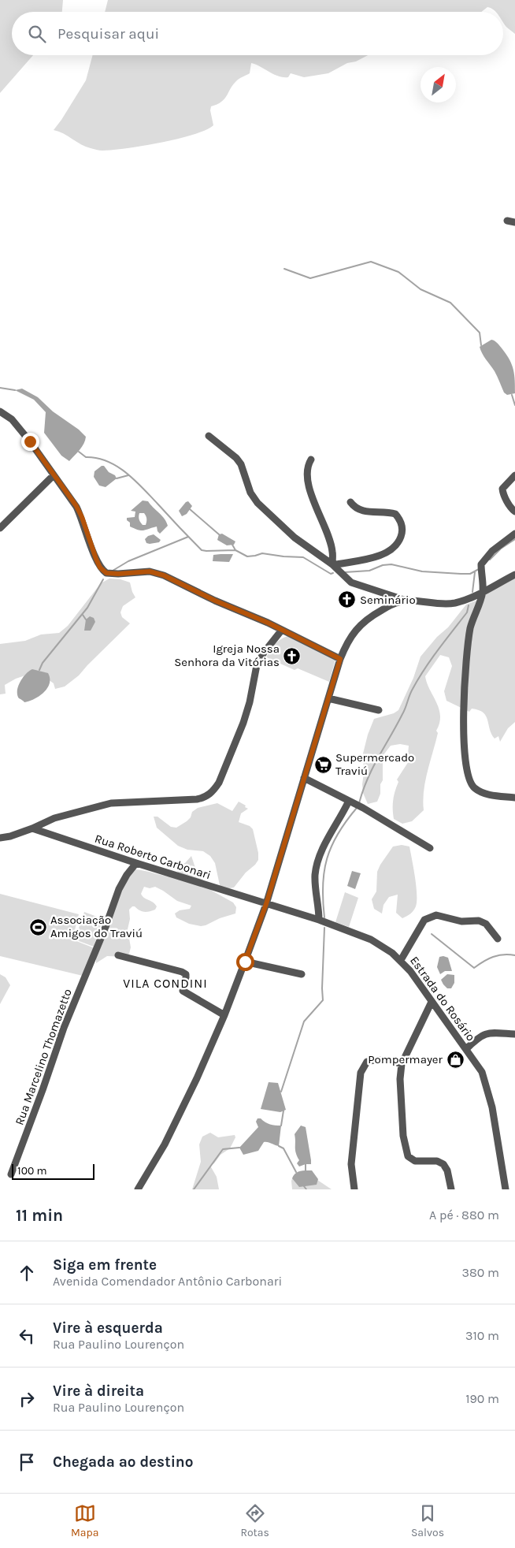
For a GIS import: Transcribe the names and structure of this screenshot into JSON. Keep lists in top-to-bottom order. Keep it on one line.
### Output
{"streets":{"street":["Rua Roberto Carbonari","Estrada do Rosário","Rua Marcelino Thomazetto"]},"crossings":[["Rua Roberto Carbonari","Estrada do Rosário"],["Rua Roberto Carbonari","Rua Marcelino Thomazetto"]],"districts":["VILA CONDINI"],"places":{"church":["Seminário","Igreja Nossa Senhora da Vitórias"],"supermarket":["Supermercado Traviú"],"sports":["Associação Amigos do Traviú"],"shop":["Pompermayer"]},"scale_bar":"100 m","north":"top right","page":{"search":"Pesquisar aqui","scale":"100 m","heading":["11 min","A pé · 880 m"],"list":[["Siga em frente","Avenida Comendador Antônio Carbonari","380 m"],["Vire à esquerda","Rua Paulino Lourençon","310 m"],["Vire à direita","Rua Paulino Lourençon","190 m"],"Chegada ao destino"],"nav":["Mapa","Rotas","Salvos"]}}
